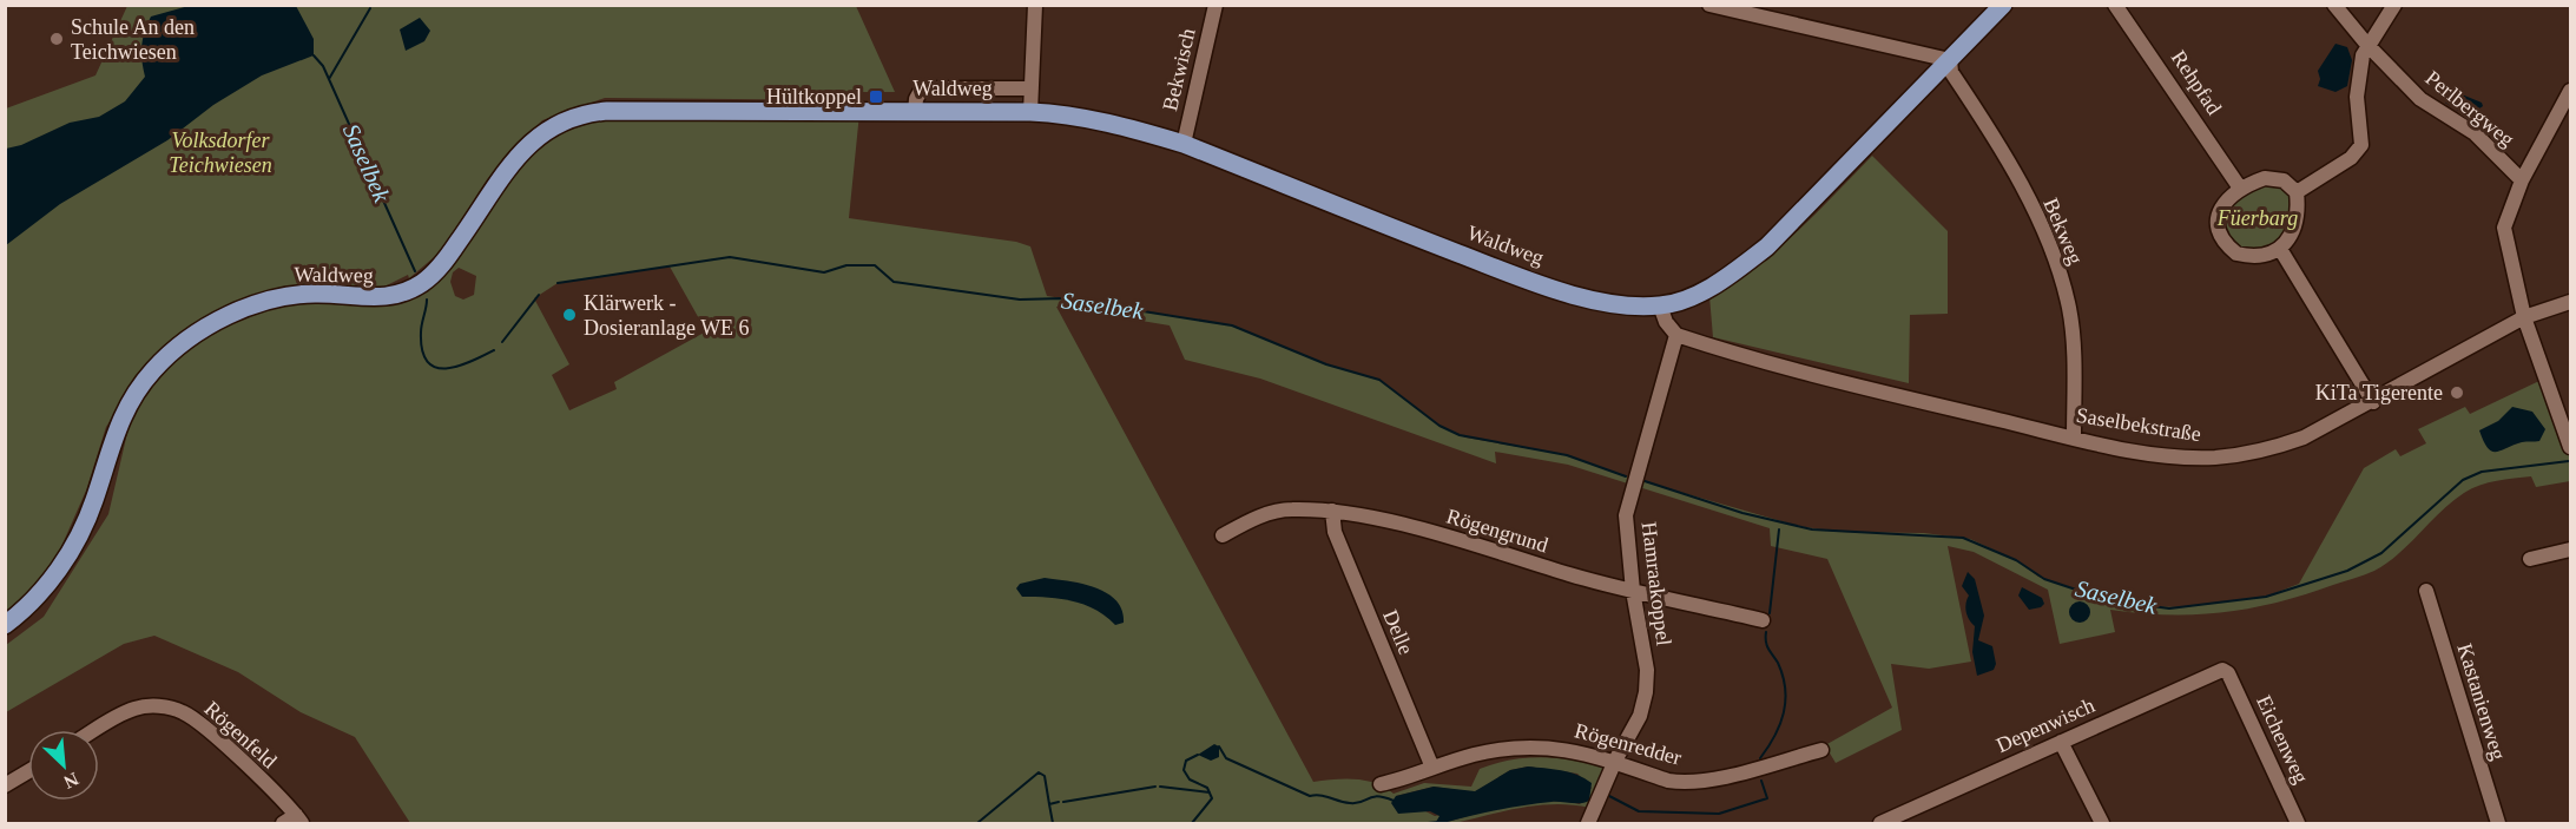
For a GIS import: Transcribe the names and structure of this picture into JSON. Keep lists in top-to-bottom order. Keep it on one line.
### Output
{"streets":{"main road":["Waldweg"],"street":["Bekwisch","Rehpfad","Perlbergweg","Bekweg","Saselbekstraße","Rögengrund","Hamraakoppel","Delle","Kastanienweg","Depenwisch","Rögenfeld","Eichenweg","Rögenredder"]},"crossings":[["Bekwisch","Waldweg"],["Waldweg","Bekweg"],["Bekweg","Saselbekstraße"],["Saselbekstraße","Hamraakoppel"],["Rögengrund","Hamraakoppel"],["Rögengrund","Delle"],["Hamraakoppel","Rögenredder"],["Delle","Rögenredder"],["Depenwisch","Eichenweg"]],"water":["Saselbek"],"parks":["Volksdorfer Teichwiesen","Füerbarg"],"places":{"other":["Schule An den Teichwiesen","Klärwerk - Dosieranlage WE 6","KiTa Tigerente"],"transit":["Hültkoppel"]},"north":"bottom right"}
